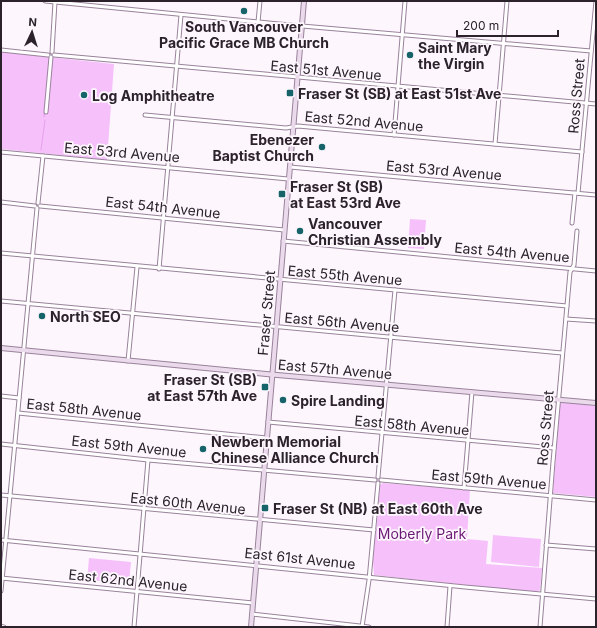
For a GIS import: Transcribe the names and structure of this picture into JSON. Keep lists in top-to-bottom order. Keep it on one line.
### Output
{"streets":{"street":["East 51st Avenue","Ross Street","East 52nd Avenue","East 53rd Avenue","East 54th Avenue","East 55th Avenue","Fraser Street","East 56th Avenue","East 57th Avenue","East 58th Avenue","East 59th Avenue","East 60th Avenue","East 61st Avenue","East 62nd Avenue"]},"crossings":[["East 51st Avenue","Ross Street"],["East 51st Avenue","Fraser Street"],["Ross Street","East 52nd Avenue"],["Ross Street","East 53rd Avenue"],["Ross Street","East 54th Avenue"],["Ross Street","East 55th Avenue"],["Ross Street","East 56th Avenue"],["Ross Street","East 57th Avenue"],["Ross Street","East 58th Avenue"],["Ross Street","East 59th Avenue"],["Ross Street","East 61st Avenue"],["East 52nd Avenue","Fraser Street"],["East 53rd Avenue","Fraser Street"],["East 54th Avenue","Fraser Street"],["East 55th Avenue","Fraser Street"],["Fraser Street","East 56th Avenue"],["Fraser Street","East 57th Avenue"],["Fraser Street","East 58th Avenue"],["Fraser Street","East 59th Avenue"],["Fraser Street","East 60th Avenue"],["Fraser Street","East 61st Avenue"],["Fraser Street","East 62nd Avenue"]],"parks":["Moberly Park"],"places":{"other":["South Vancouver Pacific Grace MB Church","Saint Mary the Virgin","Log Amphitheatre","Ebenezer Baptist Church","Vancouver Christian Assembly","North SEO","Spire Landing","Newbern Memorial Chinese Alliance Church"],"transit":["Fraser St (SB) at East 51st Ave","Fraser St (SB) at East 53rd Ave","Fraser St (SB) at East 57th Ave","Fraser St (NB) at East 60th Ave"]},"scale_bar":"200 m","north":"top"}
